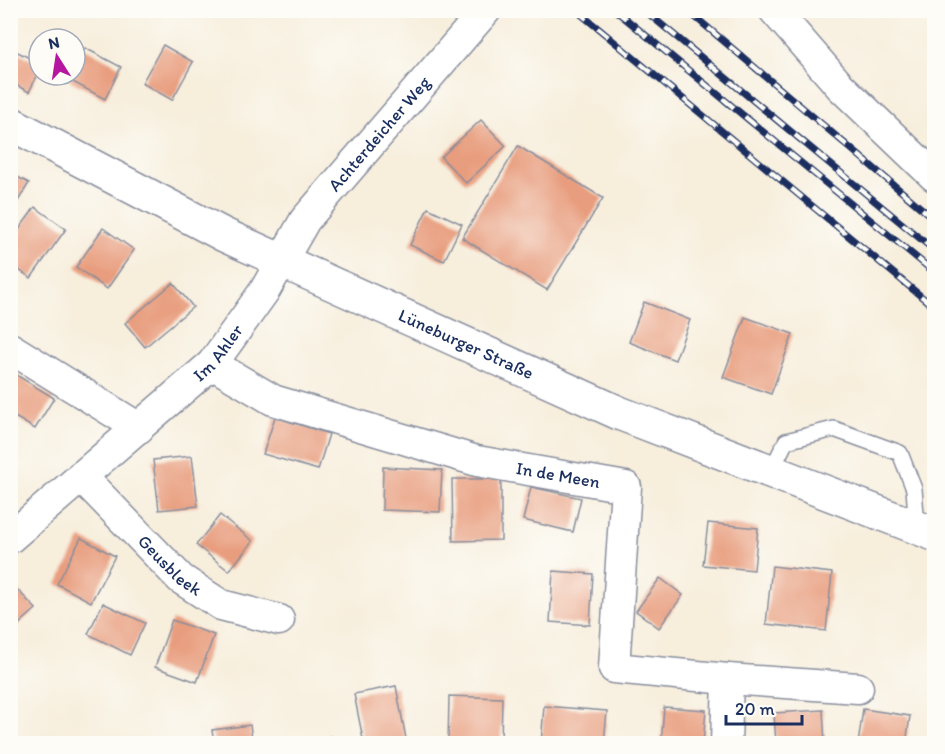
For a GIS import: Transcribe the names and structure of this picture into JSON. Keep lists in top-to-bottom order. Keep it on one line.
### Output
{"streets":{"main road":["Lüneburger Straße"],"street":["Achterdeicher Weg","Im Ahler","In de Meen","Geusbleek"]},"crossings":[["Achterdeicher Weg","Lüneburger Straße"],["Achterdeicher Weg","Im Ahler"],["Lüneburger Straße","Im Ahler"],["Im Ahler","In de Meen"],["Im Ahler","Geusbleek"]],"scale_bar":"20 m","north":"top"}
